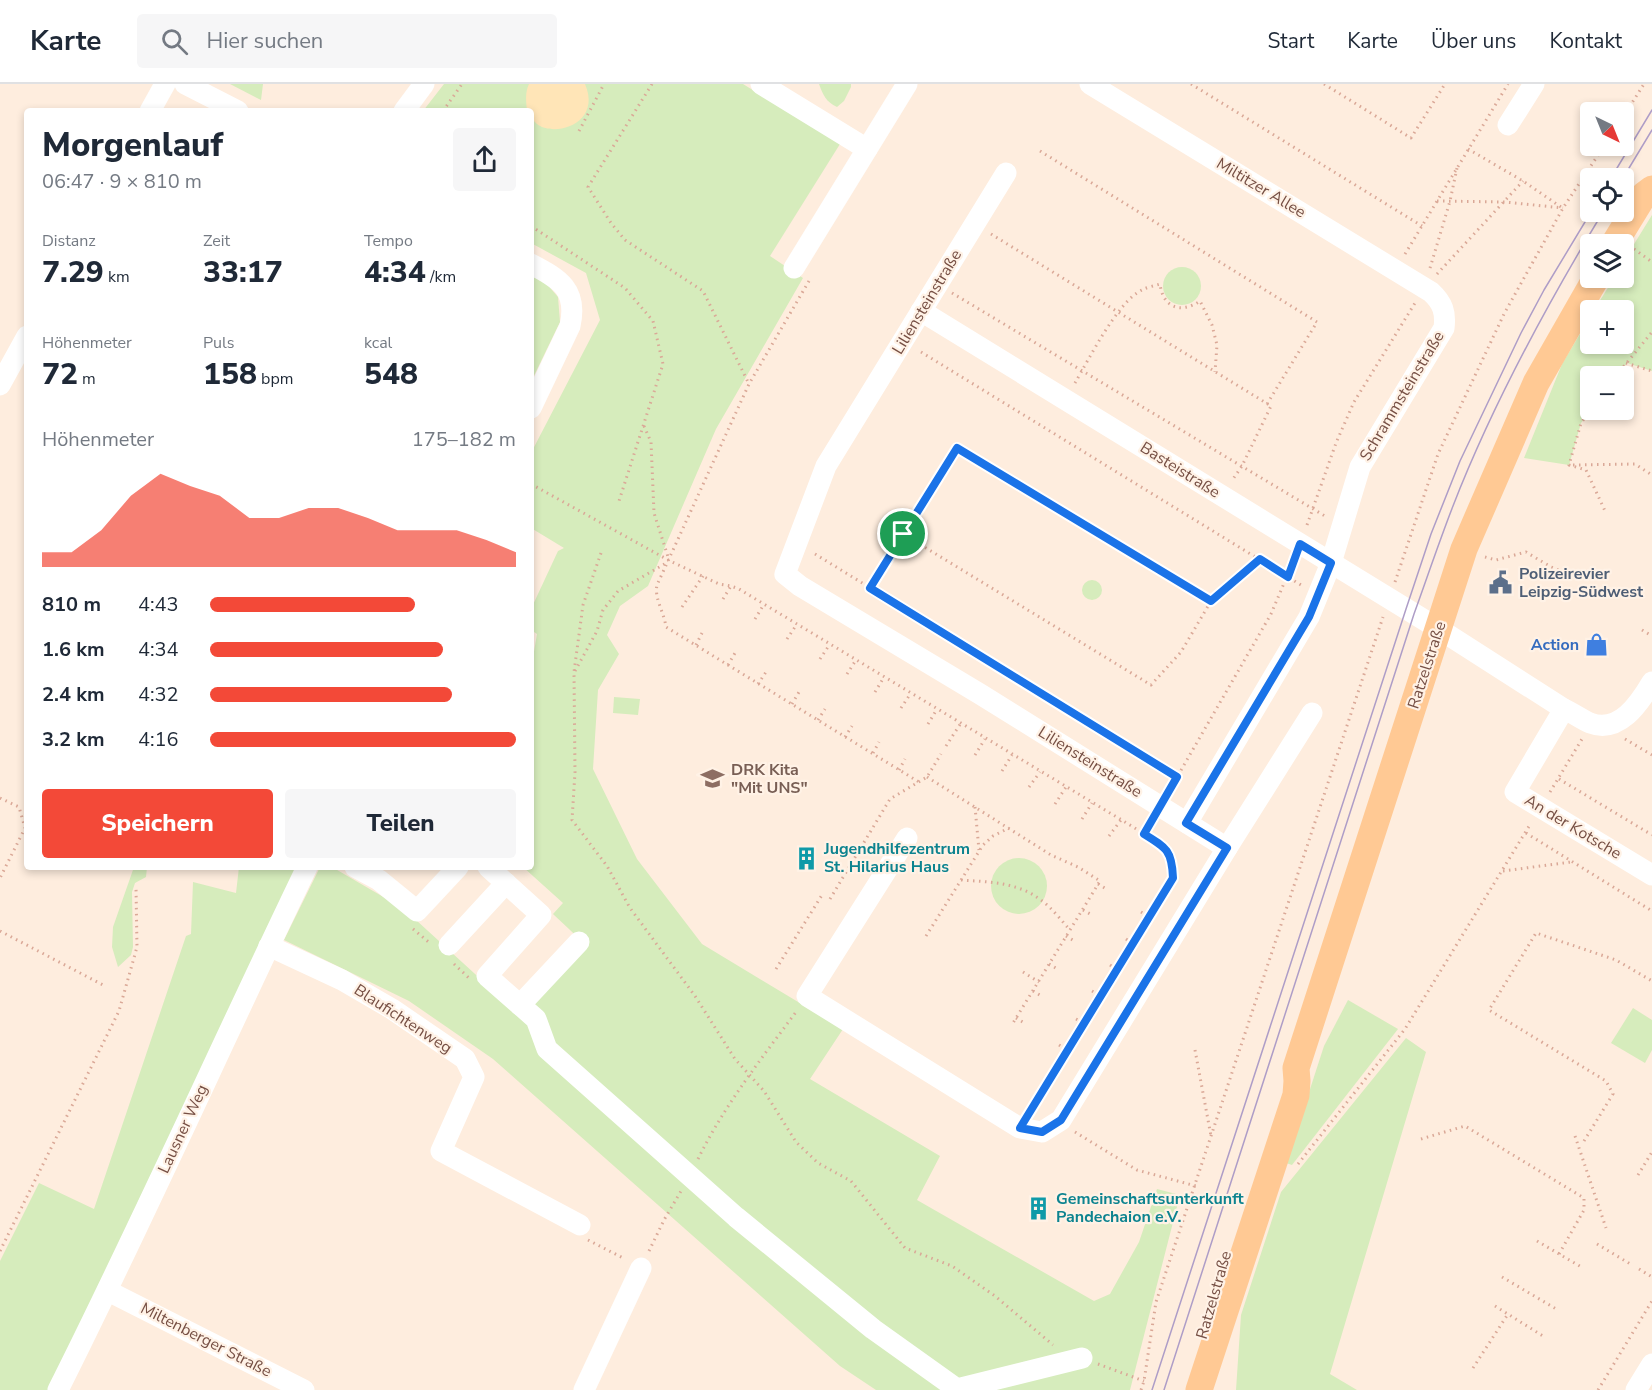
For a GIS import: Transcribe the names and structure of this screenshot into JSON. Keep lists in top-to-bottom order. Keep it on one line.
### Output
{"streets":{"main road":["Ratzelstraße"],"street":["Miltitzer Allee","Liliensteinstraße","Schrammsteinstraße","Basteistraße","An der Kotsche","Blaufichtenweg","Lausner Weg","Miltenberger Straße"]},"crossings":[["Miltitzer Allee","Schrammsteinstraße"],["Liliensteinstraße","Schrammsteinstraße"],["Liliensteinstraße","Basteistraße"],["Schrammsteinstraße","Basteistraße"],["Basteistraße","Ratzelstraße"],["Blaufichtenweg","Lausner Weg"],["Lausner Weg","Miltenberger Straße"]],"places":{"public building":["Polizeirevier Leipzig-Südwest"],"shop":["Action"],"school or university":["DRK Kita \"Mit UNS\""],"building":["Jugendhilfezentrum St. Hilarius Haus","Gemeinschaftsunterkunft Pandechaion e.V."]},"north":"bottom right","page":{"header":"Karte","search":"Hier suchen","nav":["Start","Karte","Über uns","Kontakt"],"map_buttons":["+","−"],"heading":["Morgenlauf","06:47 · 9 × 810 m"],"stats":[["Distanz","7.29 km"],["Zeit","33:17"],["Tempo","4:34 /km"],["Höhenmeter","72 m"],["Puls","158 bpm"],["kcal","548"]],"chart":["Höhenmeter","175–182 m"],"list":[{"name":"810 m","note":"4:43"},{"name":"1.6 km","note":"4:34"},{"name":"2.4 km","note":"4:32"},{"name":"3.2 km","note":"4:16"}],"buttons":["Speichern","Teilen"]}}
